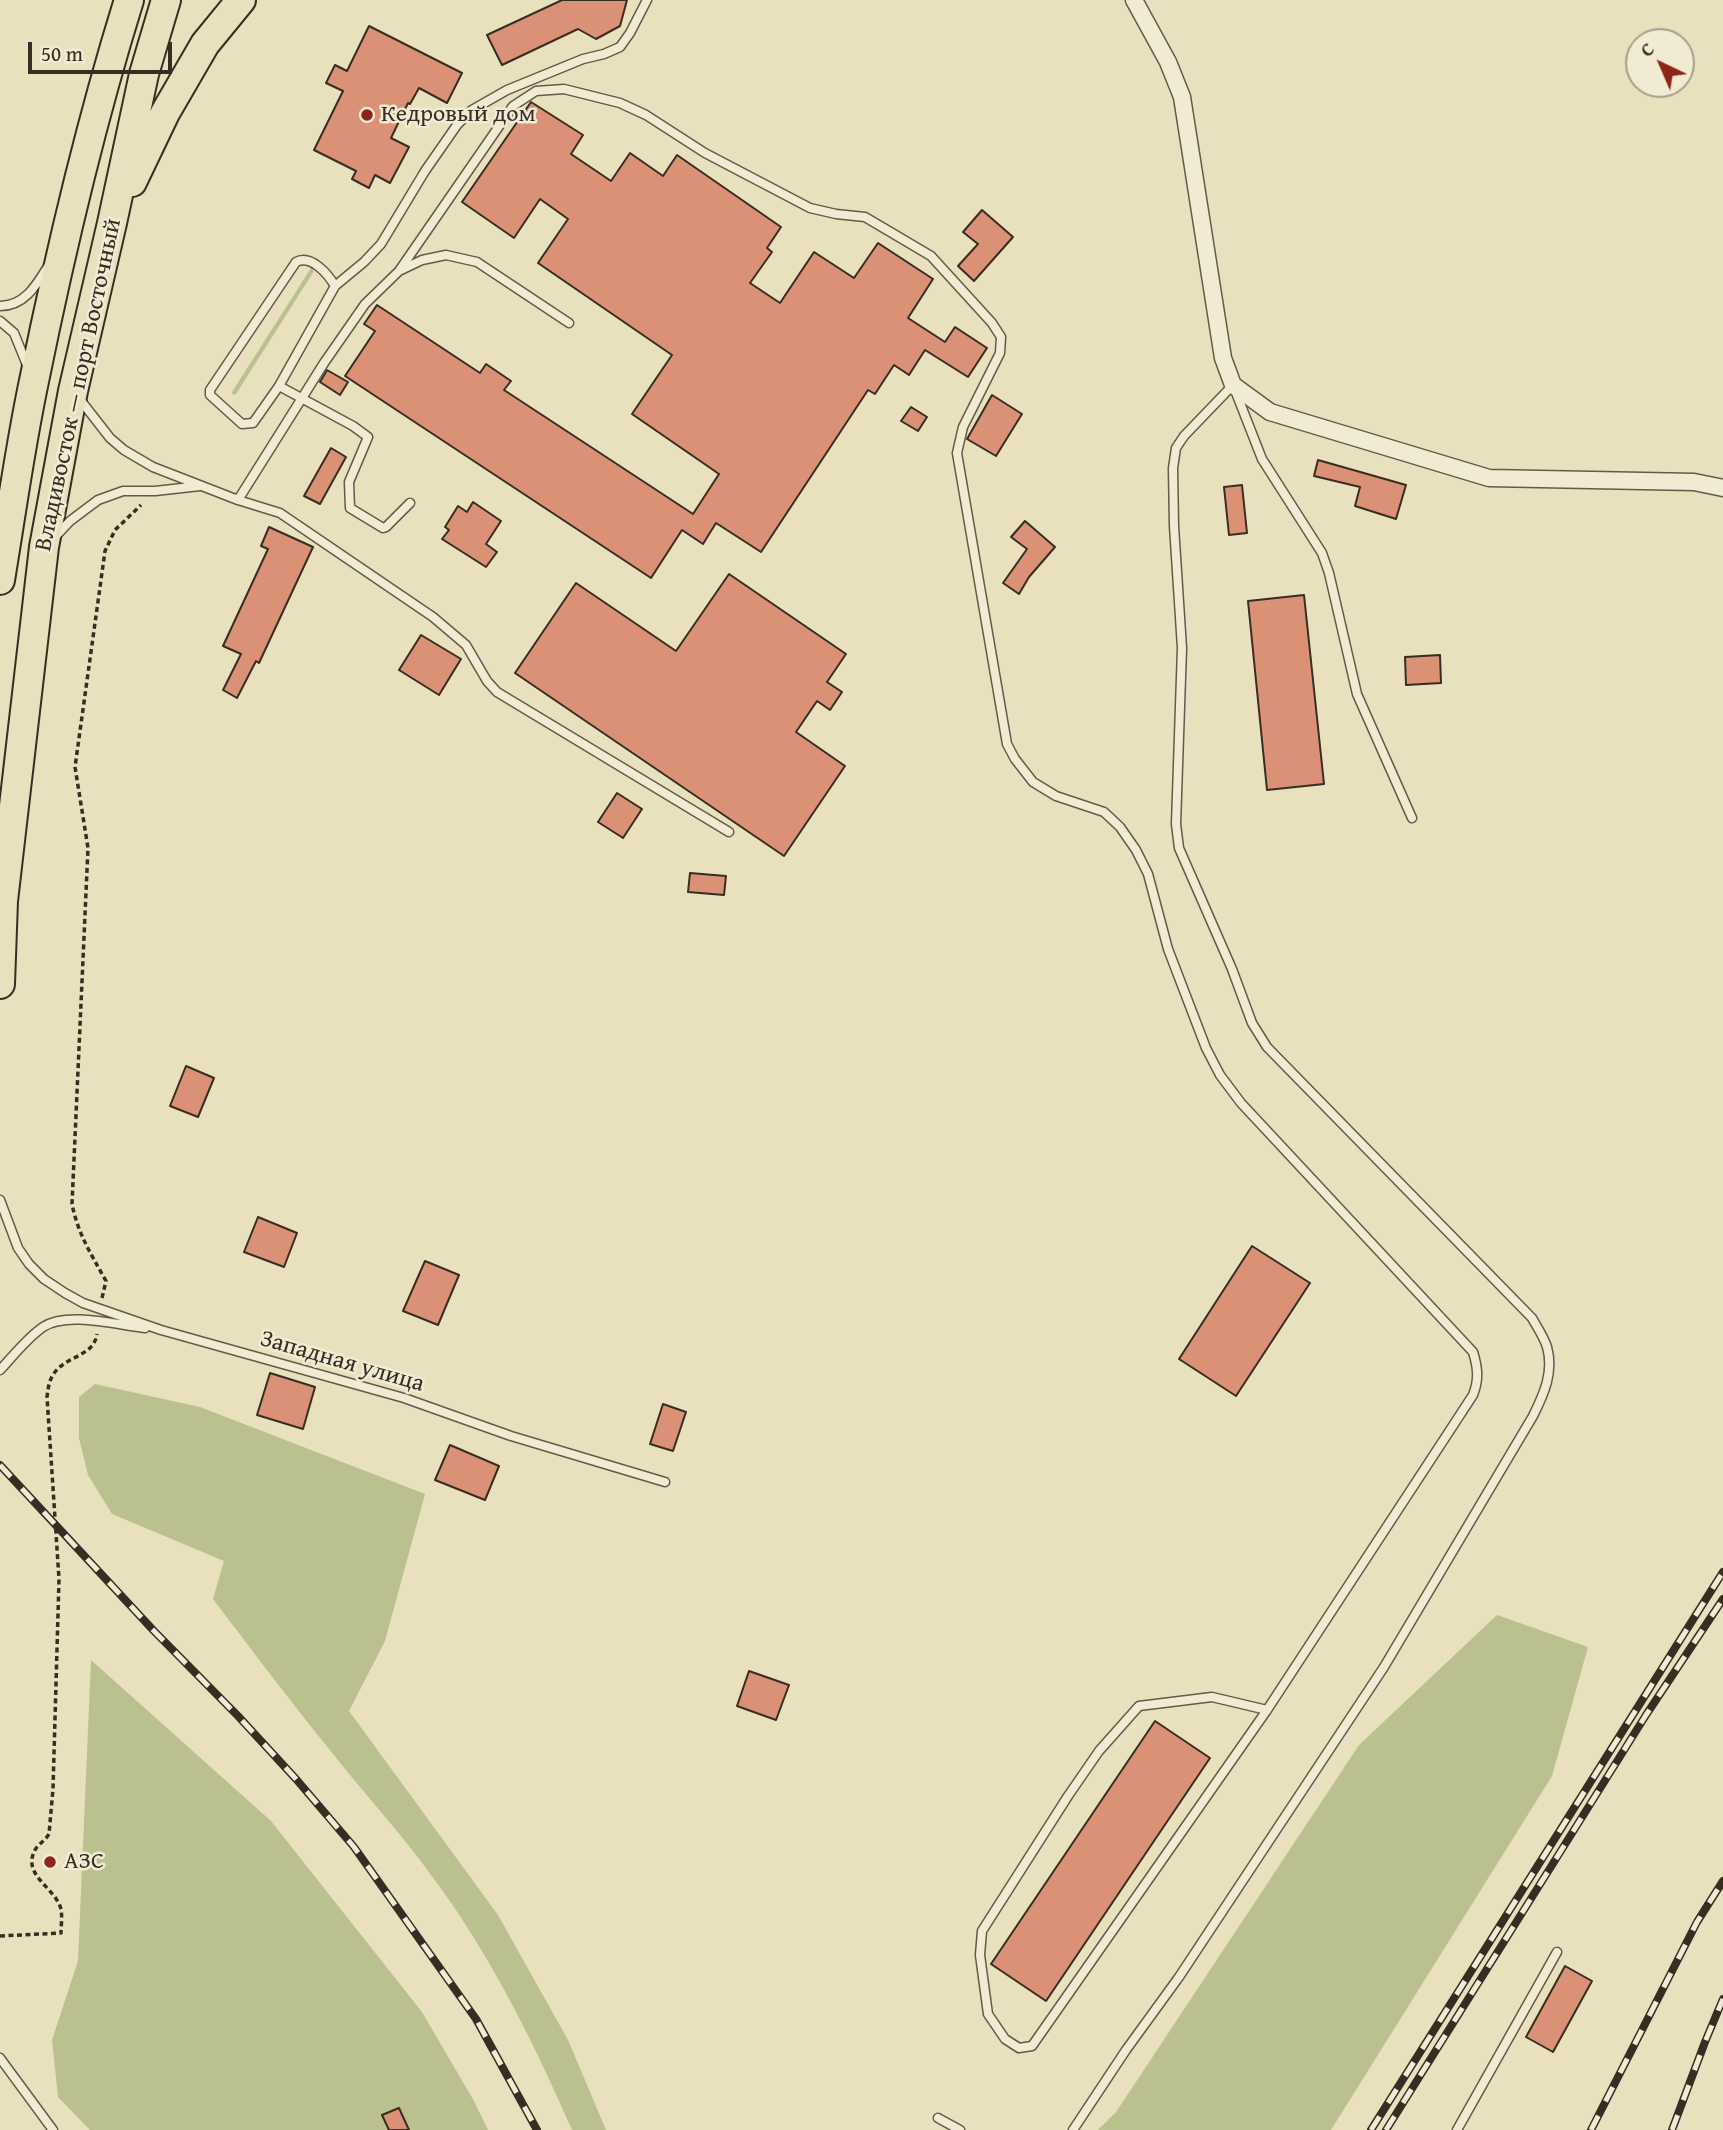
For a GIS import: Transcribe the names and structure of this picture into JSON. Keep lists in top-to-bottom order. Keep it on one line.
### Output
{"streets":{"highway":["Владивосток — порт Восточный"],"lane":["Западная улица"]},"places":["Кедровый дом","АЗС"],"scale_bar":"50 m","north":"top left"}
